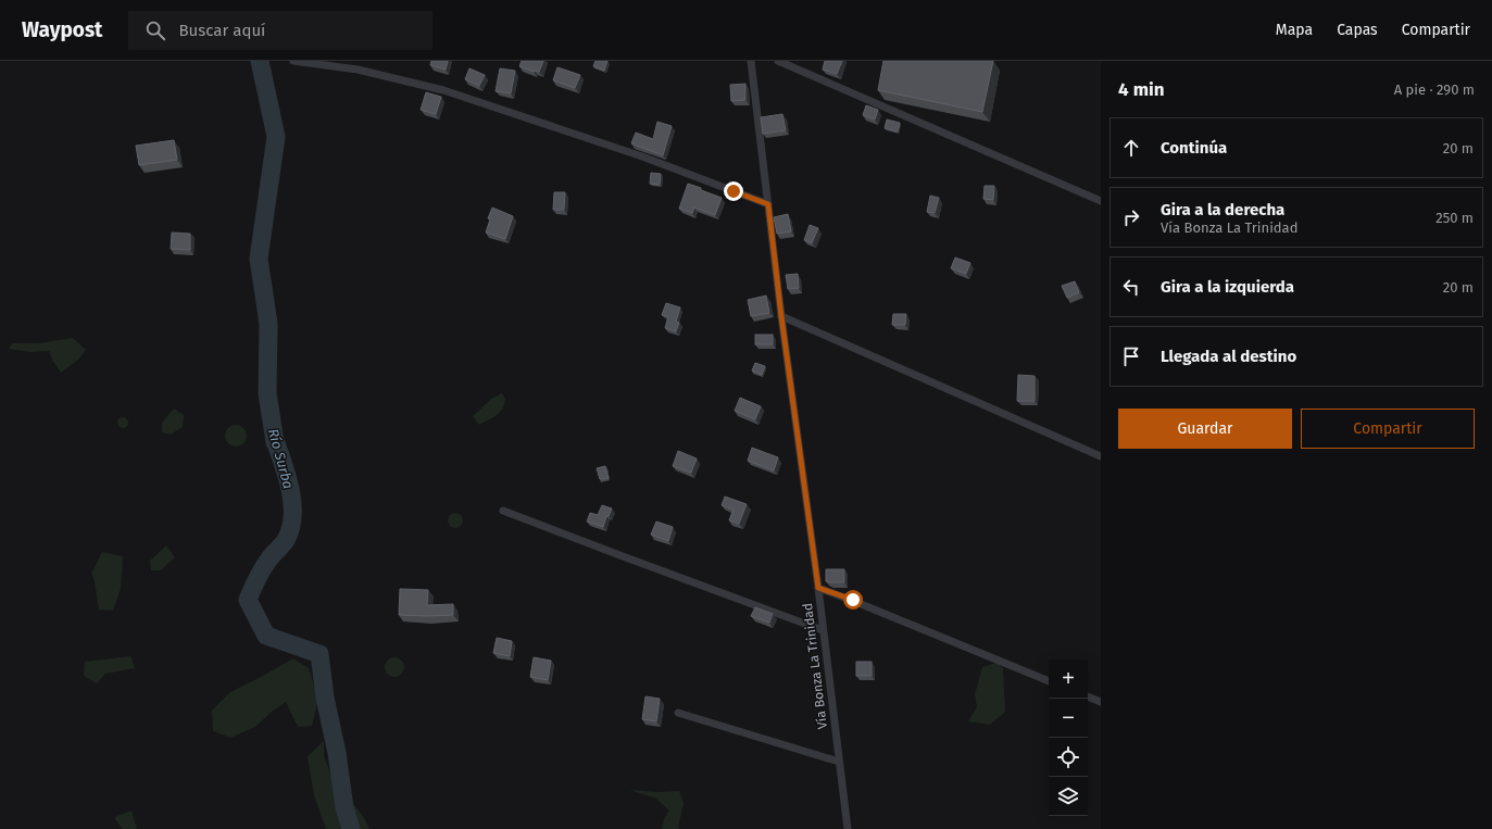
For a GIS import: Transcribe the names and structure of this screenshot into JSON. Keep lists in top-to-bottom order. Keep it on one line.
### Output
{"streets":{"street":["Vía Bonza La Trinidad"]},"water":["Río Surba"],"page":{"header":"Waypost","search":"Buscar aquí","nav":["Mapa","Capas","Compartir"],"heading":["4 min","A pie · 290 m"],"list":[["Continúa","20 m"],["Gira a la derecha","Vía Bonza La Trinidad","250 m"],["Gira a la izquierda","20 m"],"Llegada al destino"],"buttons":["Guardar","Compartir"],"map_buttons":["+","−"]}}
